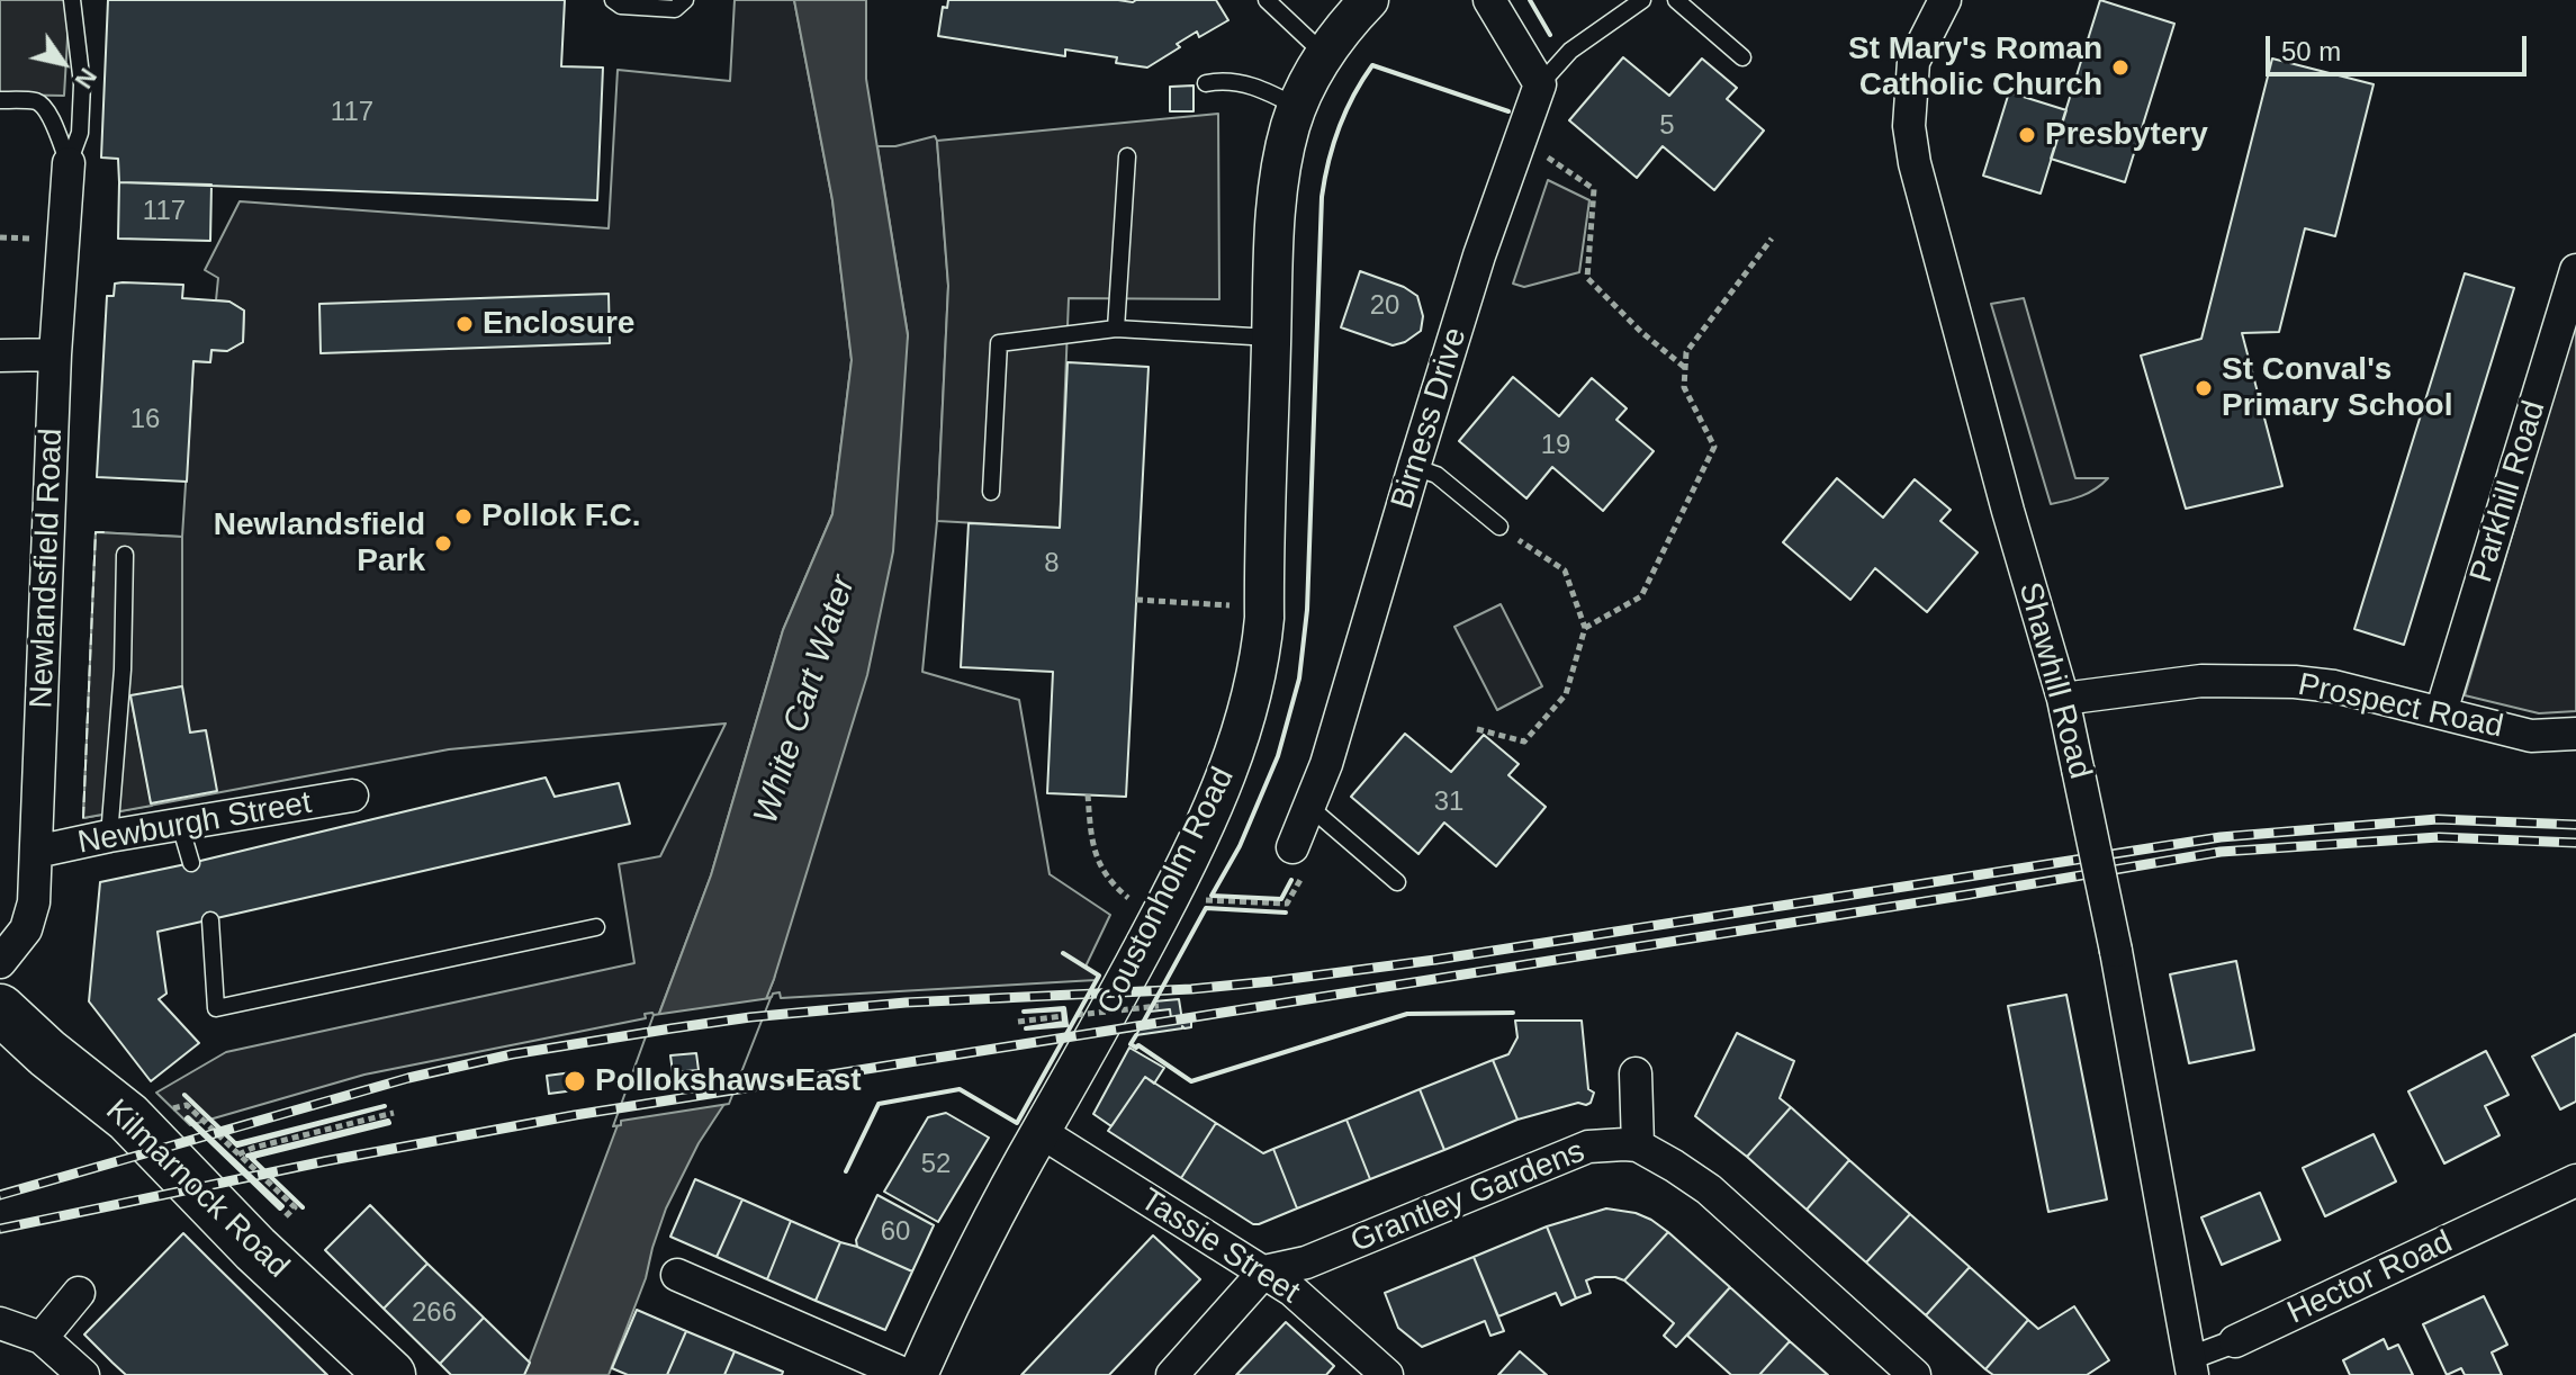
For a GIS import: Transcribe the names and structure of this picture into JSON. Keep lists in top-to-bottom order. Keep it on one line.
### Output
{"streets":{"main road":["Kilmarnock Road"],"street":["Birness Drive","Parkhill Road","Newlandsfield Road","Shawhill Road","Prospect Road","Newburgh Street","Coustonholm Road","Grantley Gardens","Tassie Street","Hector Road"]},"crossings":[["Parkhill Road","Prospect Road"],["Newlandsfield Road","Newburgh Street"],["Shawhill Road","Prospect Road"],["Shawhill Road","Hector Road"],["Coustonholm Road","Tassie Street"],["Grantley Gardens","Tassie Street"]],"water":["White Cart Water"],"places":["St Mary's Roman Catholic Church","Presbytery","Enclosure","St Conval's Primary School","Pollok F.C.","Newlandsfield Park","Pollokshaws East"],"house_numbers":["117","5","117","20","16","19","8","31","52","60","266"],"scale_bar":"50 m","north":"bottom right"}
